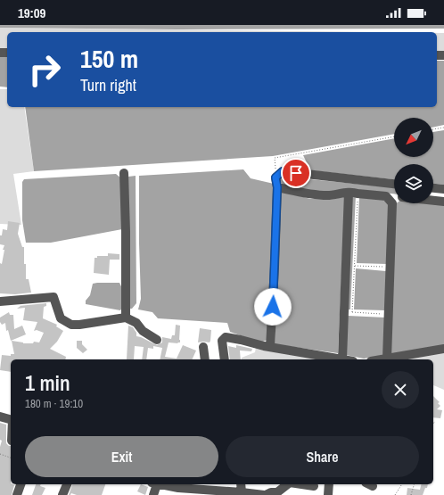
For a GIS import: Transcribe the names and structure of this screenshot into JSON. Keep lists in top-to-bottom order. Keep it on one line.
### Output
{"north":"bottom left","page":{"status":"19:09","turn":["150 m","Turn right"],"heading":["1 min","180 m · 19:10"],"buttons":["Exit","Share"]}}
